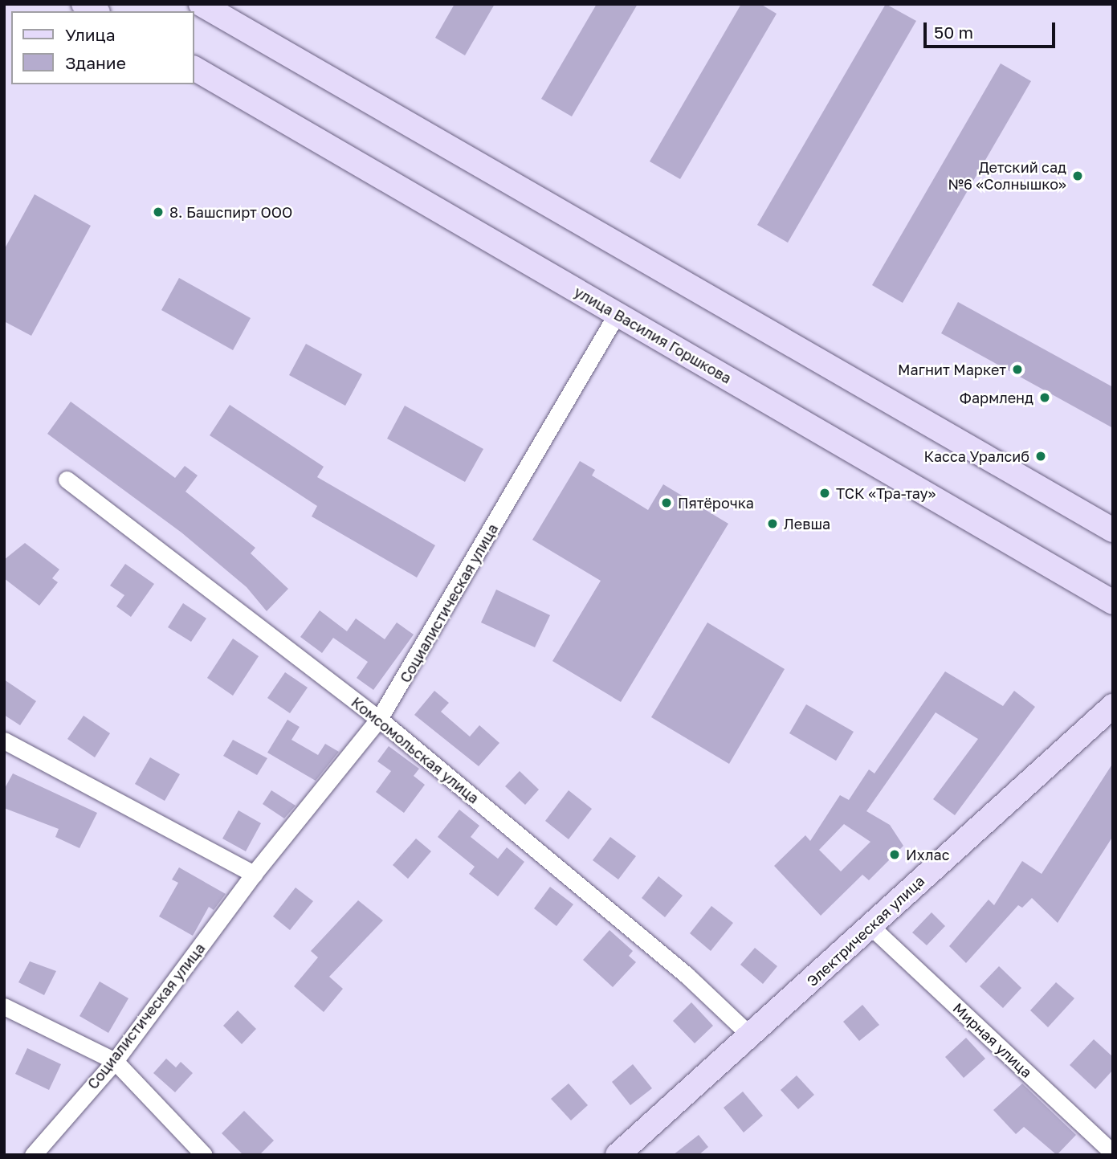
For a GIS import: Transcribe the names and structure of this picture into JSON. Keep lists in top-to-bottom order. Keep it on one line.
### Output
{"streets":{"main road":["улица Василия Горшкова","Электрическая улица"],"street":["Социалистическая улица","Комсомольская улица","Мирная улица"]},"crossings":[["улица Василия Горшкова","Социалистическая улица"],["Социалистическая улица","Комсомольская улица"],["Комсомольская улица","Электрическая улица"],["Электрическая улица","Мирная улица"]],"places":["Детский сад №6 «Солнышко»","8. Башспирт ООО","Магнит Маркет","Фармленд","Касса Уралсиб","ТСК «Тра-тау»","Пятёрочка","Левша","Ихлас"],"legend":["Улица","Здание"],"scale_bar":"50 m"}
